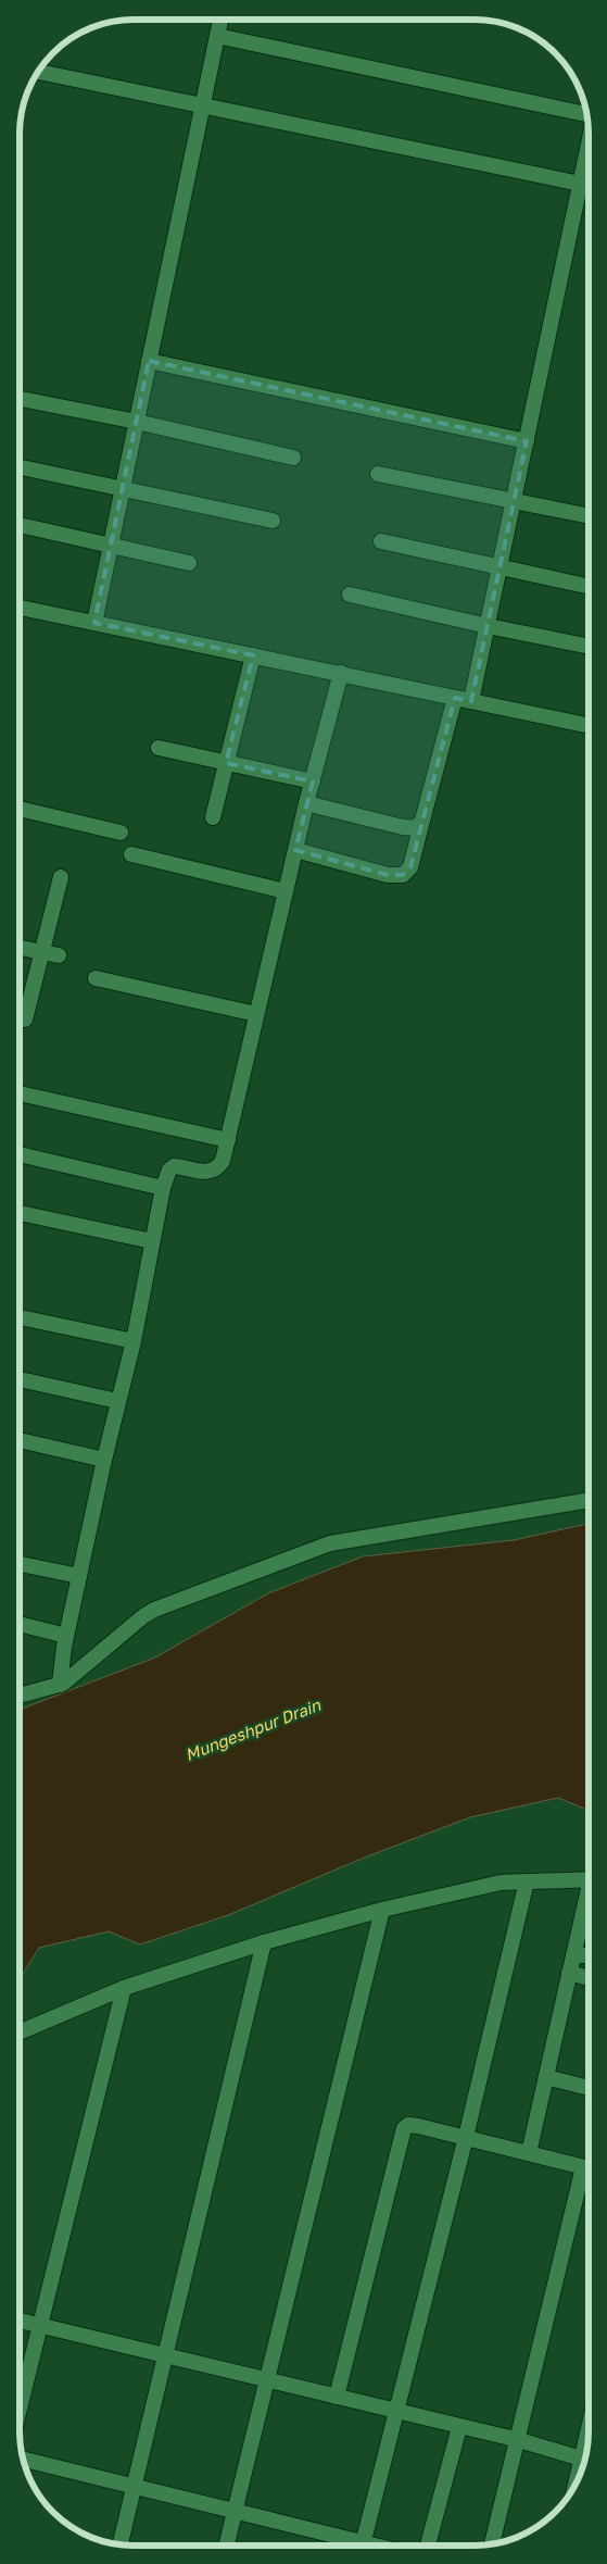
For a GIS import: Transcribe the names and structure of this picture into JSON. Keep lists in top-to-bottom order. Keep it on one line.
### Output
{"water":["Mungeshpur Drain"]}
